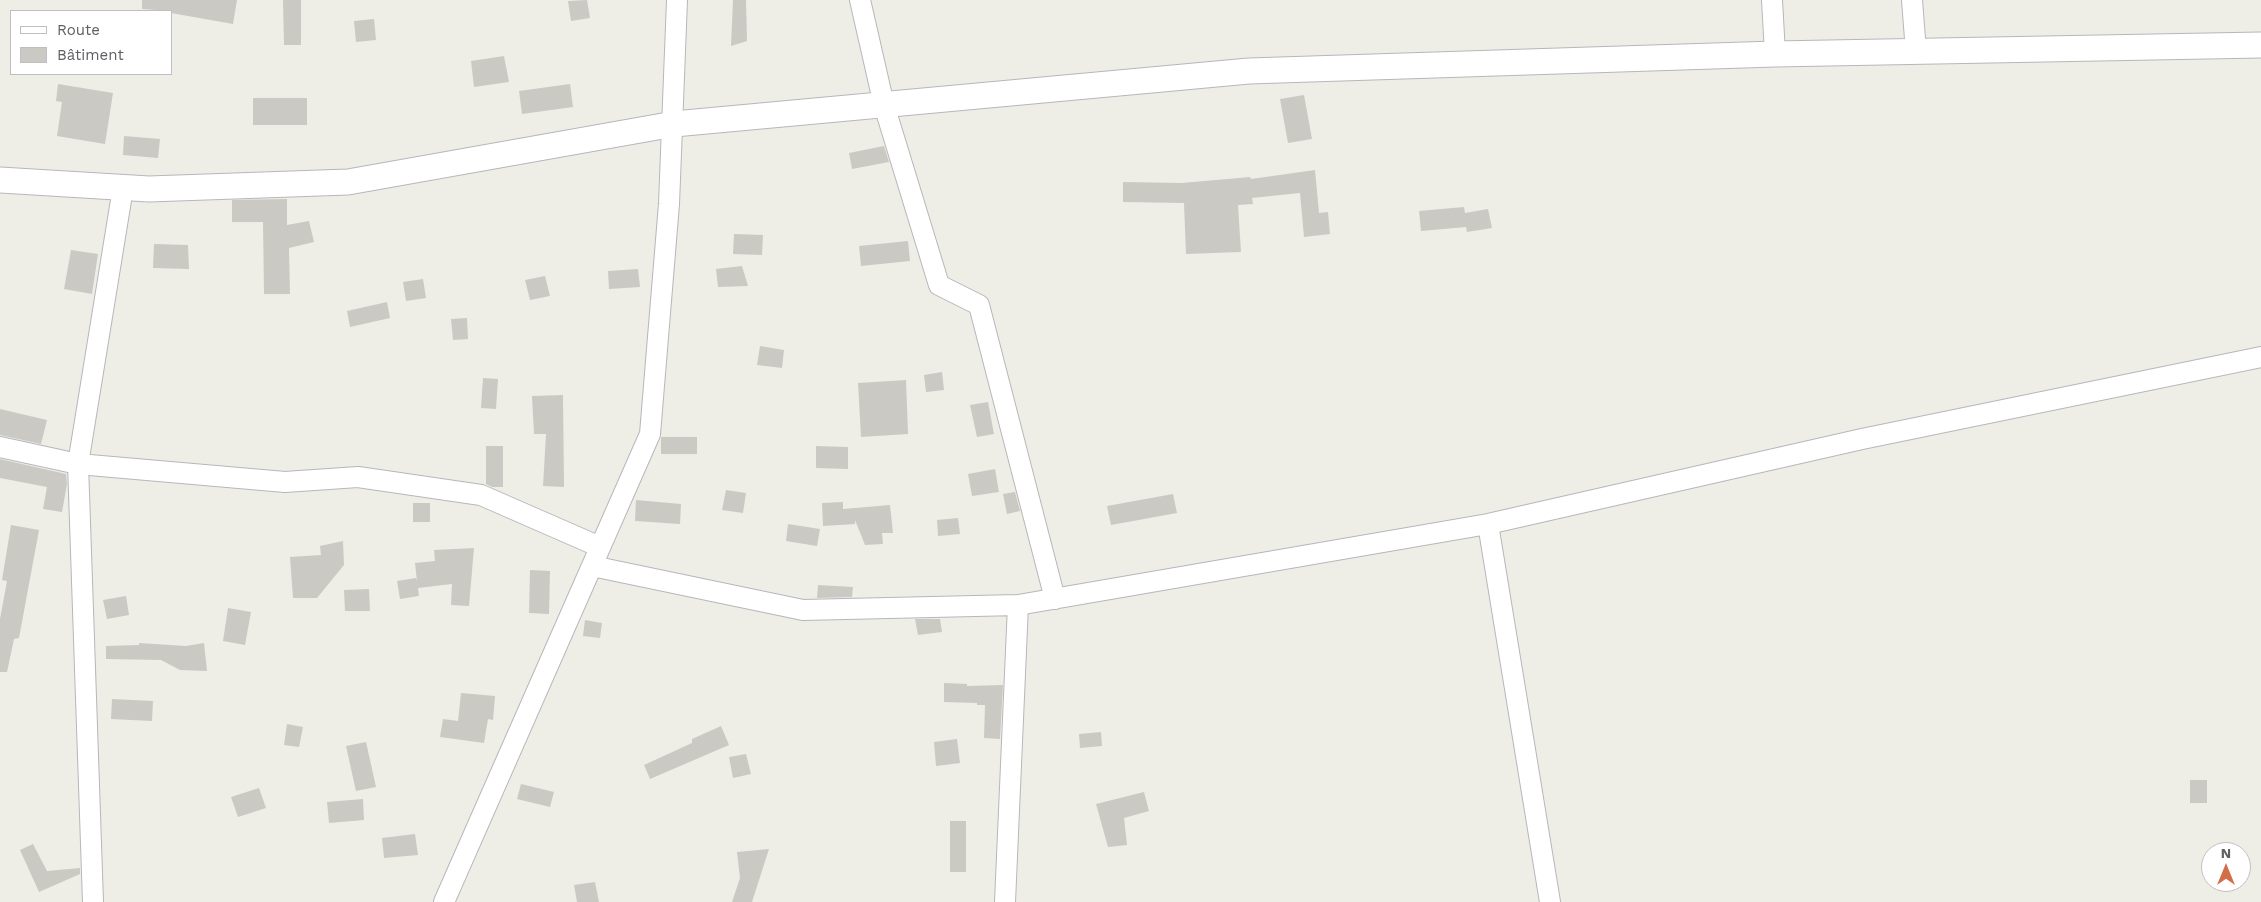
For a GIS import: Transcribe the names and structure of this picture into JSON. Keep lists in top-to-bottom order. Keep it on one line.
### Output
{"legend":["Route","Bâtiment"],"north":"top"}
